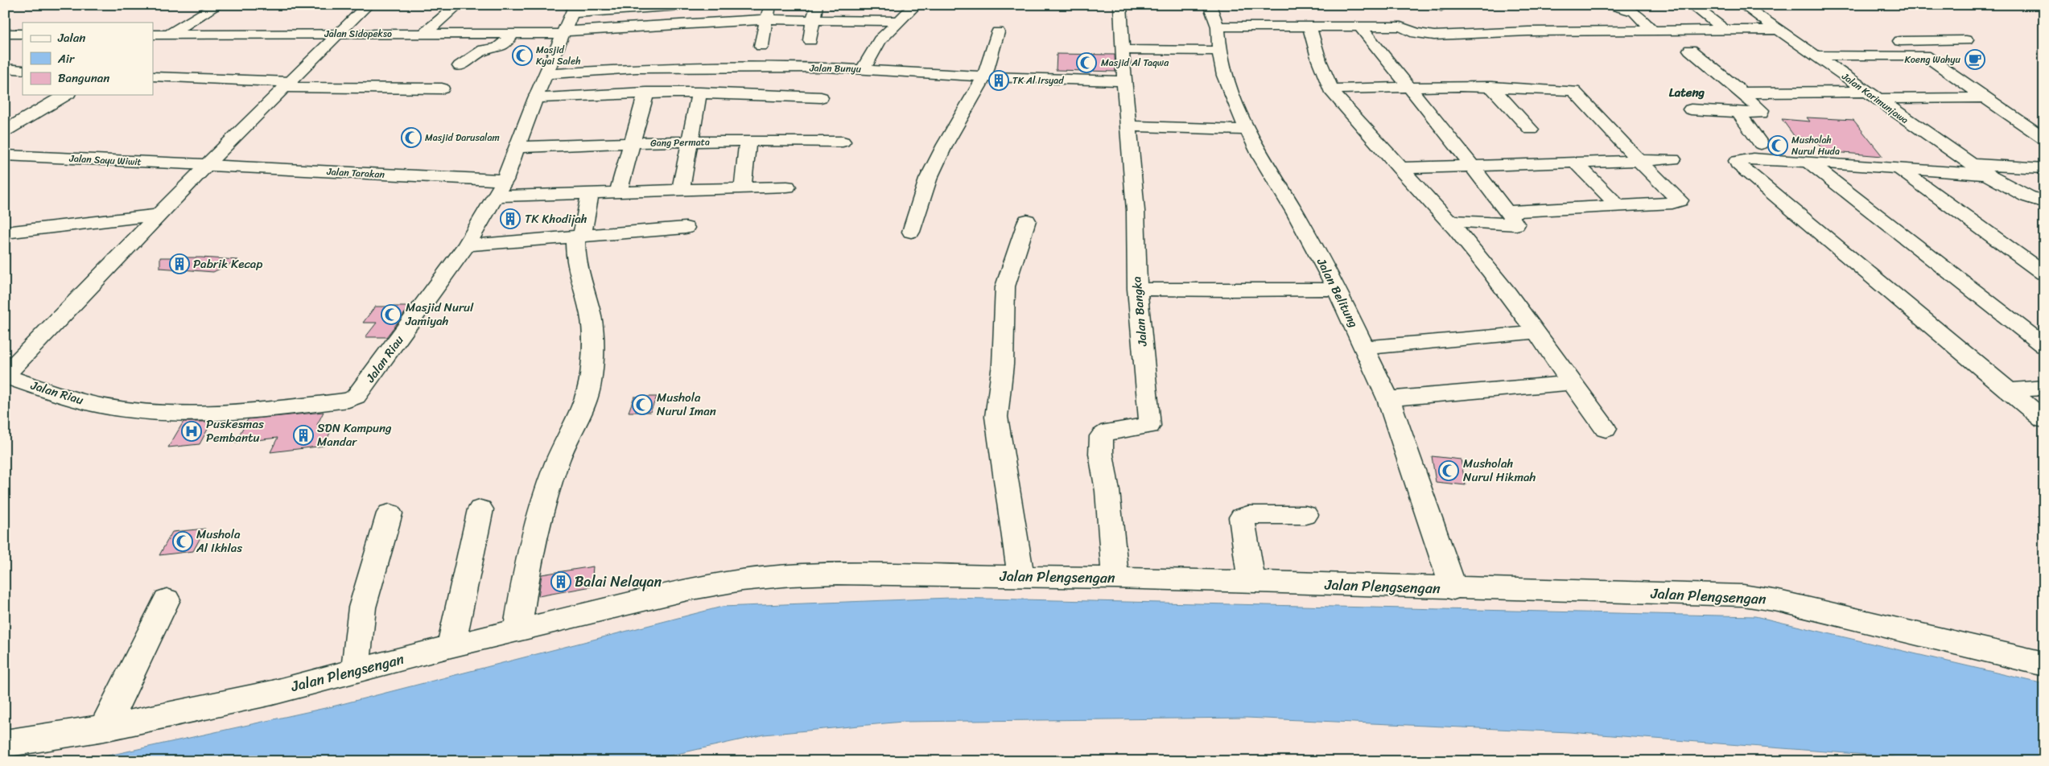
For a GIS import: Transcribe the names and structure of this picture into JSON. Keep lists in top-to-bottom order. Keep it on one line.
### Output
{"streets":{"street":["Jalan Sidopekso","Jalan Bunyu","Jalan Karimunjawa","Gang Permata","Jalan Sayu Wiwit","Jalan Tarakan","Jalan Belitung","Jalan Bangka","Jalan Riau","Jalan Plengsengan"]},"crossings":[["Jalan Sidopekso","Jalan Riau"],["Jalan Bunyu","Jalan Bangka"],["Jalan Bunyu","Jalan Riau"],["Gang Permata","Jalan Riau"],["Jalan Sayu Wiwit","Jalan Tarakan"],["Jalan Tarakan","Jalan Riau"],["Jalan Belitung","Jalan Plengsengan"],["Jalan Bangka","Jalan Plengsengan"]],"districts":["Lateng"],"places":{"mosque":["Masjid Kyai Saleh","Masjid Al Taqwa","Masjid Darusalam","Musholah Nurul Huda","Masjid Nurul Jamiyah","Mushola Nurul Iman","Musholah Nurul Hikmah","Mushola Al Ikhlas"],"cafe":["Koeng Wahyu"],"building":["TK Al Irsyad","TK Khodijah","Pabrik Kecap","SDN Kampung Mandar","Balai Nelayan"],"hospital":["Puskesmas Pembantu"]},"legend":["Jalan","Air","Bangunan"]}
